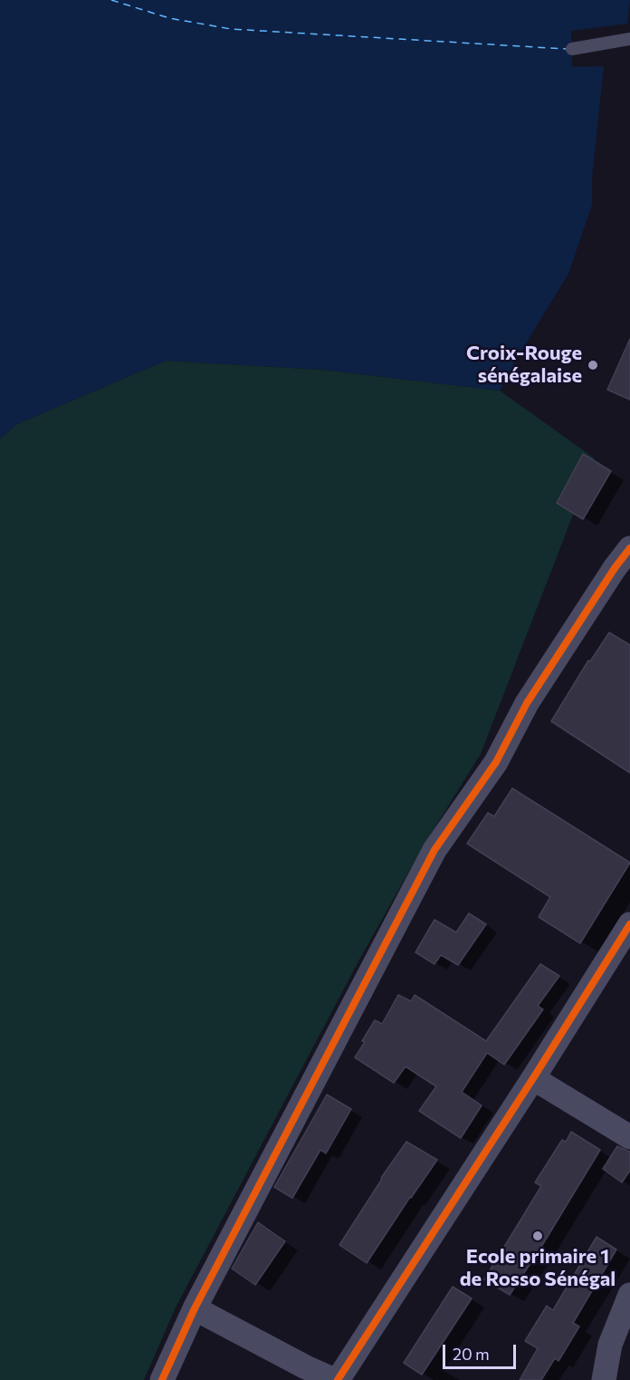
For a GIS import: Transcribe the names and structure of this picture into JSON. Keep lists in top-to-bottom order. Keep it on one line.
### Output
{"places":["Croix-Rouge sénégalaise","Ecole primaire 1 de Rosso Sénégal"],"scale_bar":"20 m"}
